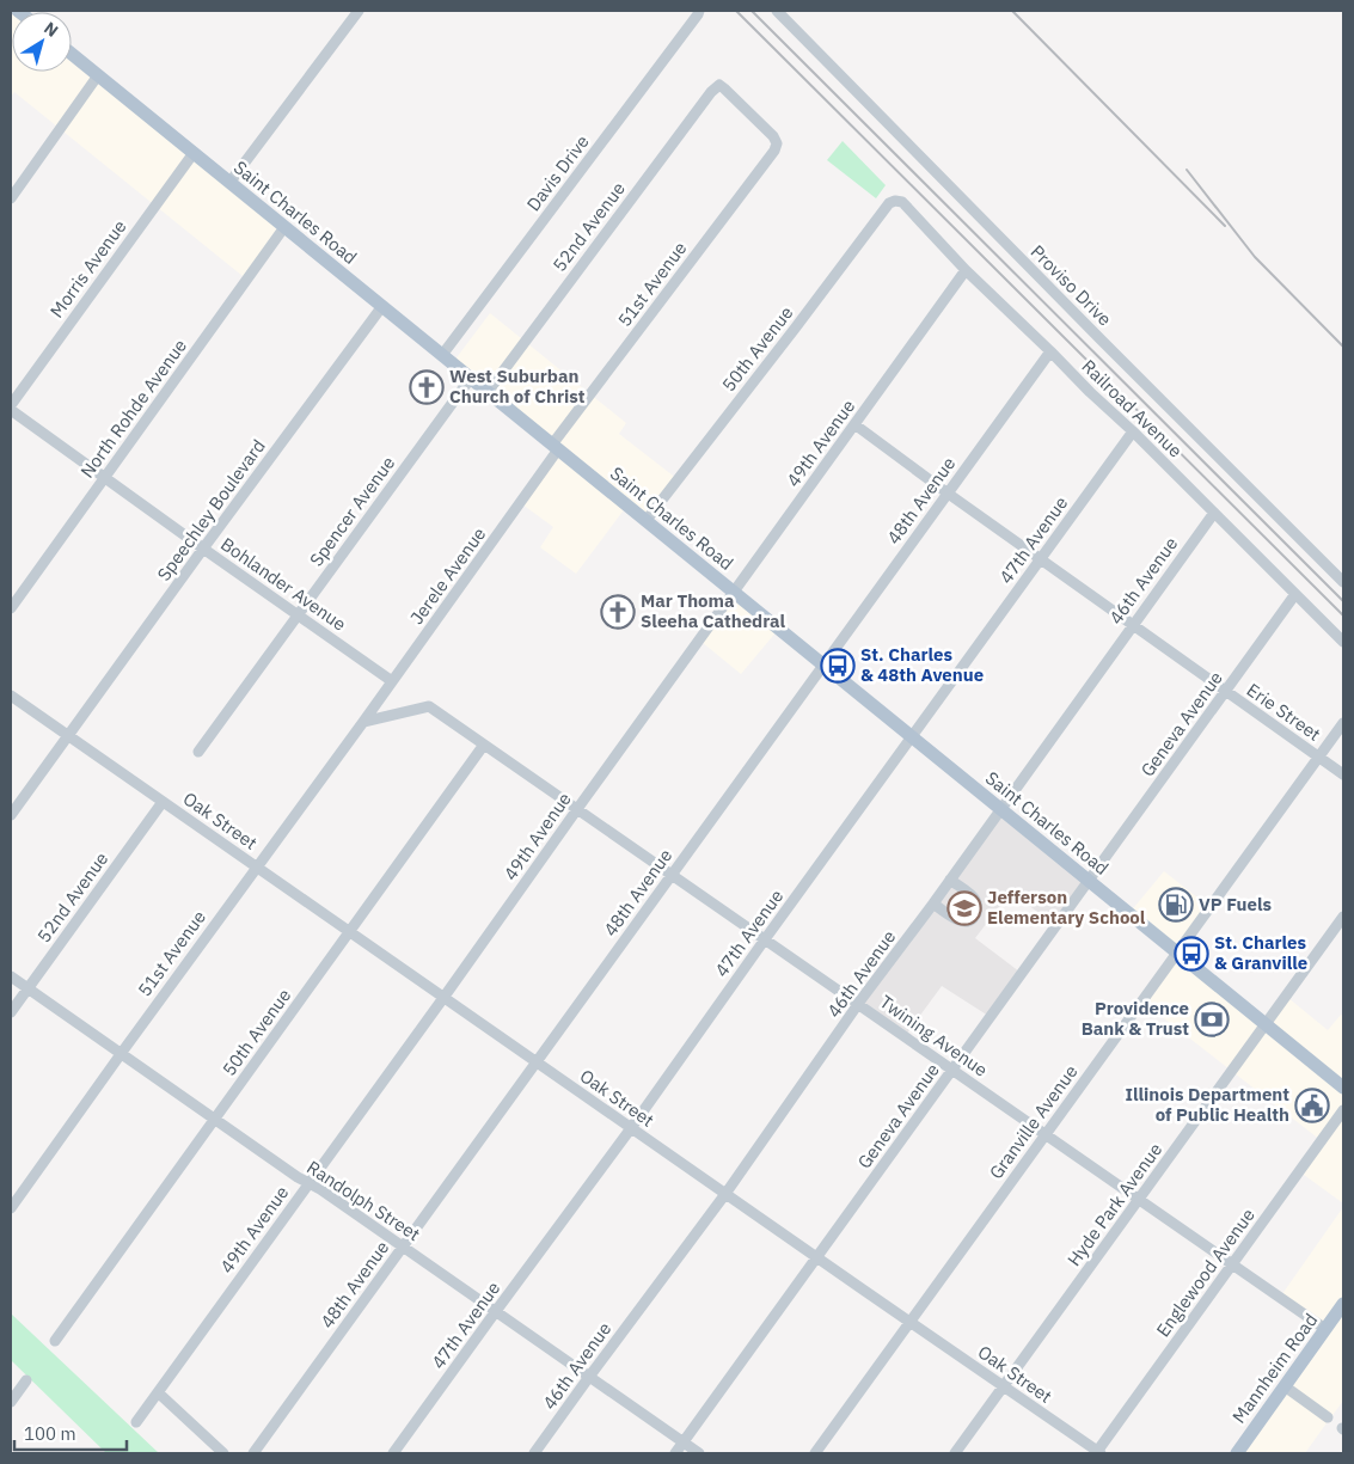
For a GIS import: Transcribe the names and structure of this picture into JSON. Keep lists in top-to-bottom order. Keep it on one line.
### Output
{"streets":{"main road":["Saint Charles Road","Mannheim Road"],"street":["Davis Drive","52nd Avenue","Morris Avenue","51st Avenue","Proviso Drive","50th Avenue","North Rohde Avenue","Railroad Avenue","49th Avenue","48th Avenue","Speechley Boulevard","Spencer Avenue","47th Avenue","Jerele Avenue","46th Avenue","Bohlander Avenue","Erie Street","Geneva Avenue","Oak Street","Twining Avenue","Granville Avenue","Randolph Street","Hyde Park Avenue","Englewood Avenue"]},"crossings":[["Davis Drive","Saint Charles Road"],["Saint Charles Road","52nd Avenue"],["Saint Charles Road","Morris Avenue"],["Saint Charles Road","51st Avenue"],["Saint Charles Road","50th Avenue"],["Saint Charles Road","North Rohde Avenue"],["Saint Charles Road","49th Avenue"],["Saint Charles Road","48th Avenue"],["Saint Charles Road","Speechley Boulevard"],["Saint Charles Road","Spencer Avenue"],["Saint Charles Road","47th Avenue"],["Saint Charles Road","Jerele Avenue"],["Saint Charles Road","46th Avenue"],["Saint Charles Road","Geneva Avenue"],["Saint Charles Road","Granville Avenue"],["Saint Charles Road","Hyde Park Avenue"],["52nd Avenue","51st Avenue"],["52nd Avenue","Oak Street"],["52nd Avenue","Randolph Street"],["51st Avenue","Jerele Avenue"],["51st Avenue","Oak Street"],["51st Avenue","Twining Avenue"],["51st Avenue","Randolph Street"],["50th Avenue","Railroad Avenue"],["50th Avenue","Oak Street"],["50th Avenue","Twining Avenue"],["50th Avenue","Randolph Street"],["North Rohde Avenue","Bohlander Avenue"],["Railroad Avenue","49th Avenue"],["Railroad Avenue","48th Avenue"],["Railroad Avenue","47th Avenue"],["Railroad Avenue","46th Avenue"],["Railroad Avenue","Geneva Avenue"],["49th Avenue","Erie Street"],["49th Avenue","Oak Street"],["49th Avenue","Twining Avenue"],["49th Avenue","Randolph Street"],["48th Avenue","Erie Street"],["48th Avenue","Oak Street"],["48th Avenue","Twining Avenue"],["48th Avenue","Randolph Street"],["Speechley Boulevard","Bohlander Avenue"],["Speechley Boulevard","Oak Street"],["Spencer Avenue","Bohlander Avenue"],["47th Avenue","Erie Street"],["47th Avenue","Oak Street"],["47th Avenue","Twining Avenue"],["47th Avenue","Randolph Street"],["Jerele Avenue","Bohlander Avenue"],["Jerele Avenue","Twining Avenue"],["46th Avenue","Erie Street"],["46th Avenue","Oak Street"],["46th Avenue","Twining Avenue"],["46th Avenue","Randolph Street"],["Erie Street","Geneva Avenue"],["Erie Street","Granville Avenue"],["Geneva Avenue","Oak Street"],["Geneva Avenue","Twining Avenue"],["Geneva Avenue","Randolph Street"],["Oak Street","Granville Avenue"],["Oak Street","Hyde Park Avenue"],["Oak Street","Englewood Avenue"],["Twining Avenue","Granville Avenue"],["Twining Avenue","Hyde Park Avenue"],["Twining Avenue","Englewood Avenue"],["Twining Avenue","Mannheim Road"]],"places":{"church":["West Suburban Church of Christ","Mar Thoma Sleeha Cathedral"],"bus stop":["St. Charles & 48th Avenue","St. Charles & Granville"],"fuel station":["VP Fuels"],"school or university":["Jefferson Elementary School"],"bank":["Providence Bank & Trust"],"public building":["Illinois Department of Public Health"]},"scale_bar":"100 m","north":"top right"}
